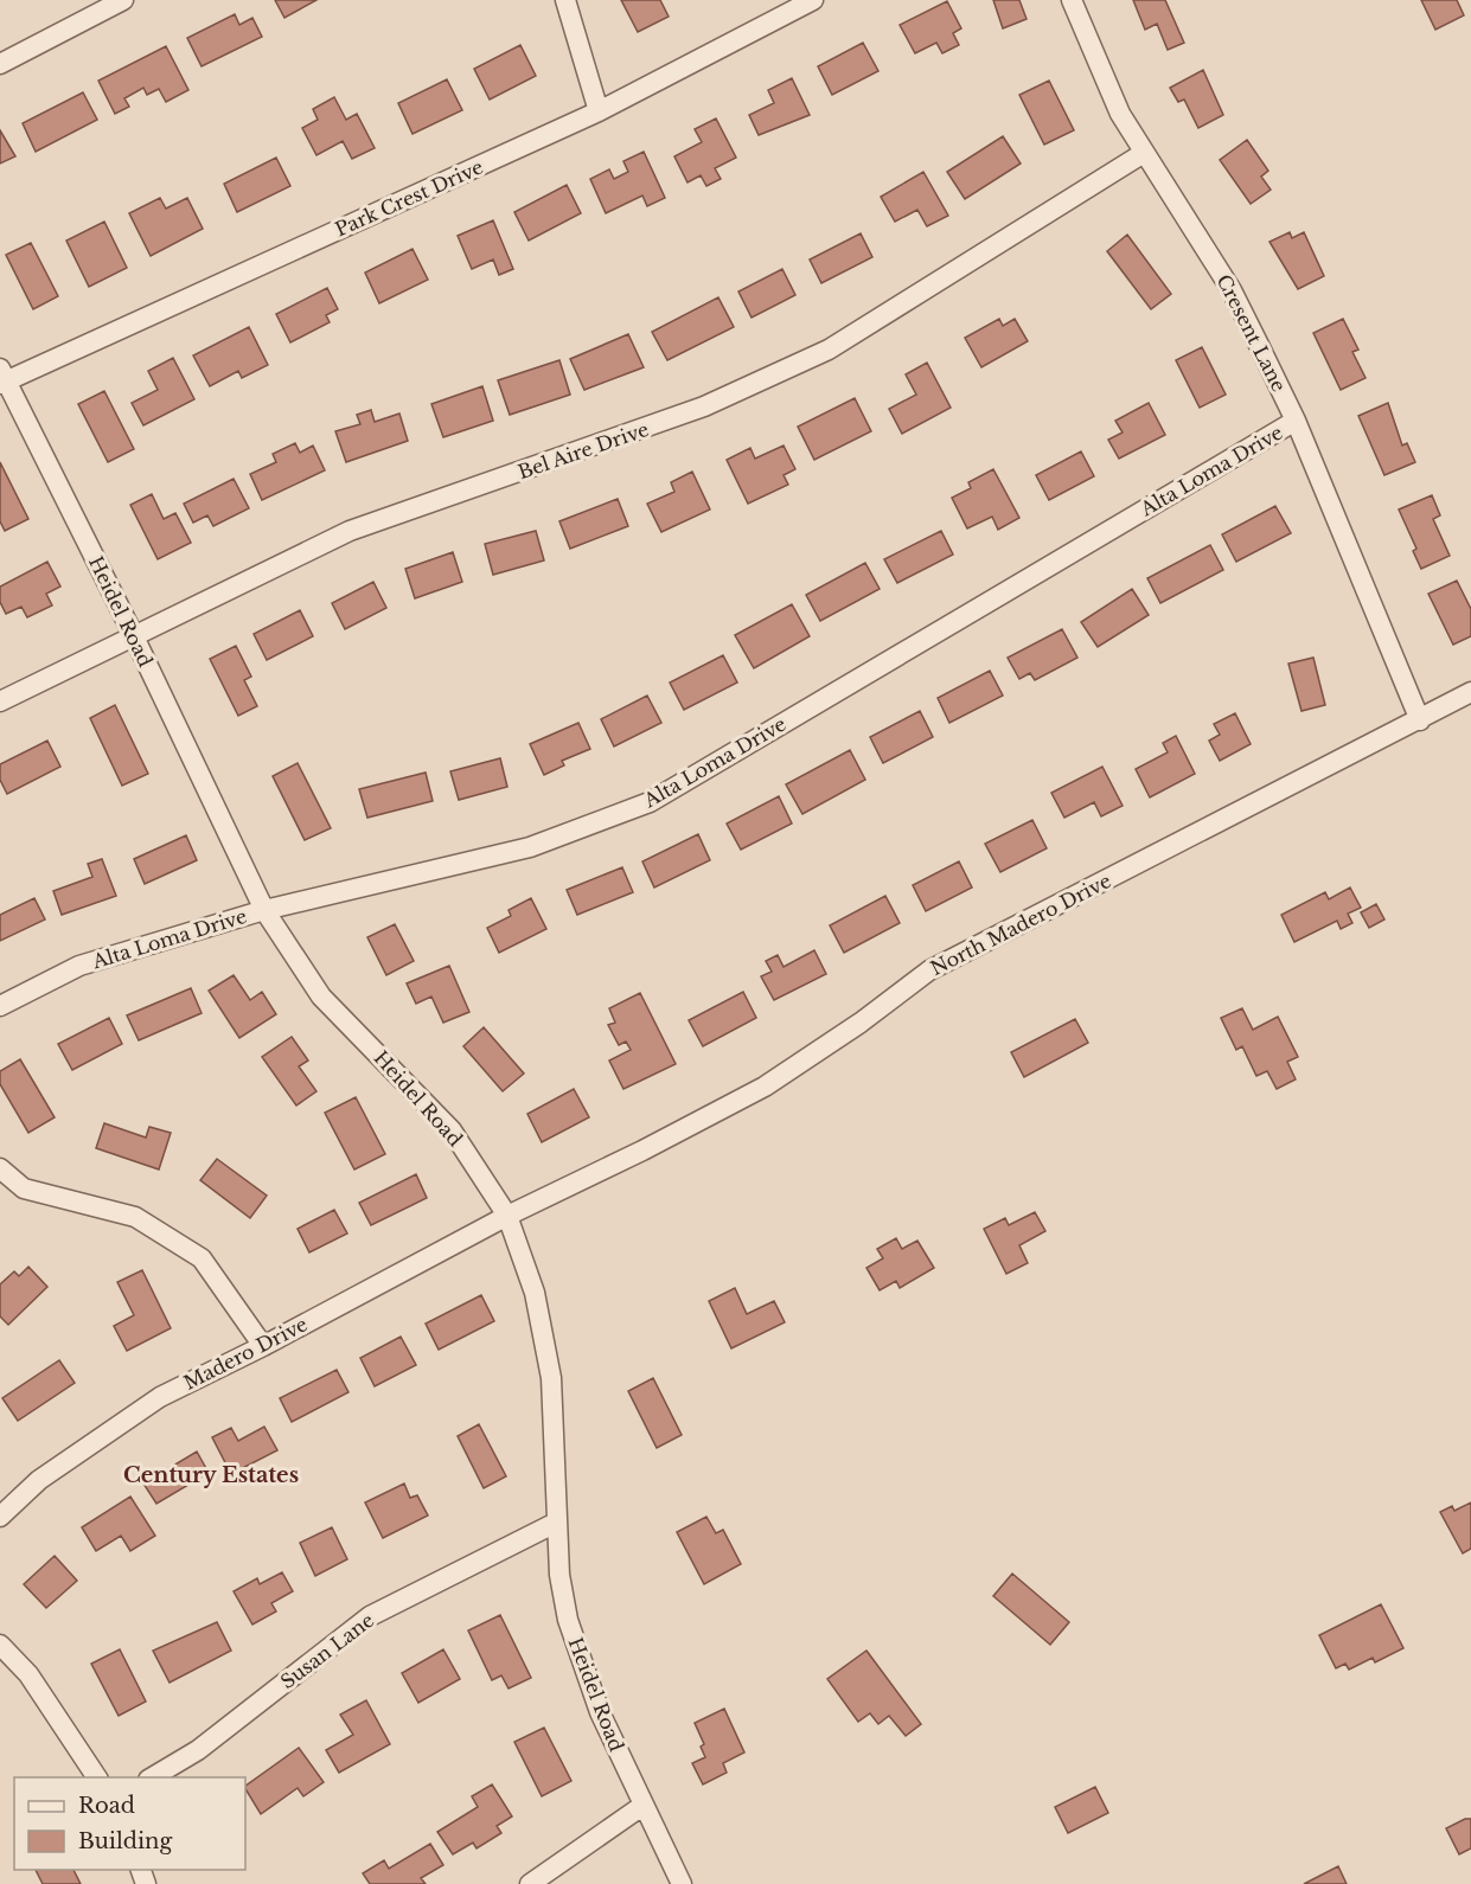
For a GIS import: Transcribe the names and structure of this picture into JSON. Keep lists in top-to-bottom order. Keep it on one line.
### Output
{"streets":{"street":["Park Crest Drive","Cresent Lane","Bel Aire Drive","Alta Loma Drive","Heidel Road","North Madero Drive","Madero Drive","Susan Lane"]},"crossings":[["Park Crest Drive","Heidel Road"],["Cresent Lane","Bel Aire Drive"],["Cresent Lane","Alta Loma Drive"],["Cresent Lane","North Madero Drive"],["Bel Aire Drive","Heidel Road"],["Alta Loma Drive","Heidel Road"],["Heidel Road","North Madero Drive"],["Heidel Road","Madero Drive"],["Heidel Road","Susan Lane"],["North Madero Drive","Madero Drive"]],"districts":["Century Estates"],"legend":["Road","Building"]}
